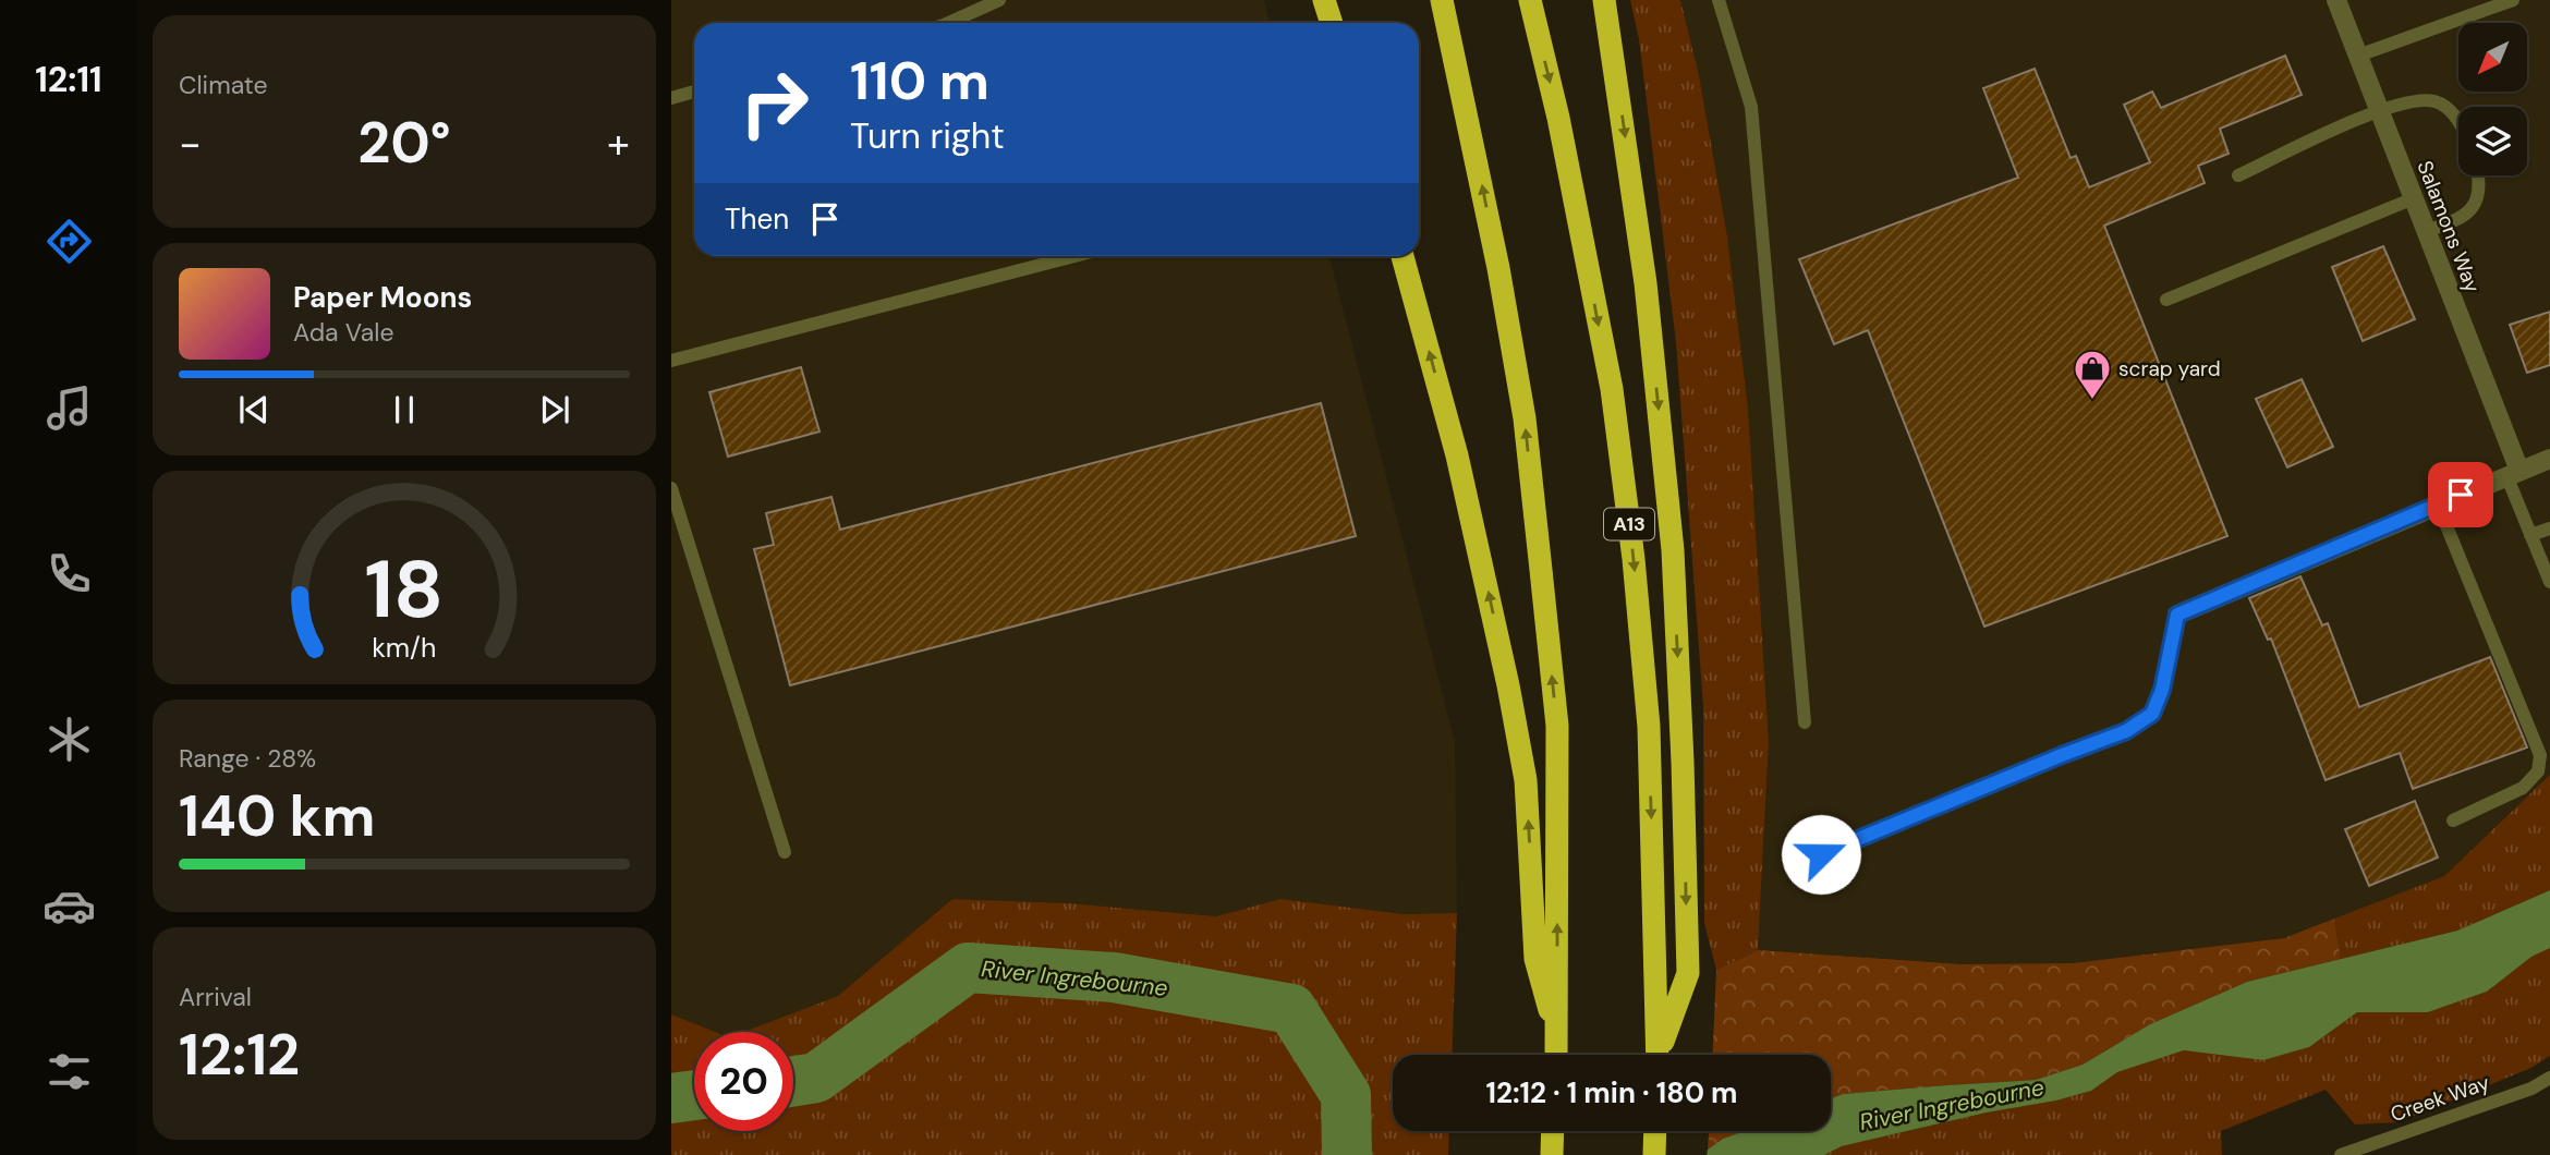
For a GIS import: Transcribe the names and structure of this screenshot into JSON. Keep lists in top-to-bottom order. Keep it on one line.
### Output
{"streets":{"highway":["A13"],"street":["Salamons Way"],"lane":["Creek Way"]},"water":["River Ingrebourne"],"places":{"shop":["scrap yard"]},"north":"bottom left","page":{"tabs":"12:11","tile":["Climate",["Range · 28%","140 km"],["Arrival","12:12"]],"turn":["110 m","Turn right"],"heat":["−","20°","+"],"then":"Then","song":["Paper Moons","Ada Vale"],"limit":"20","trip":"12:12 · 1 min · 180 m","gauge":["18","km/h"]}}
